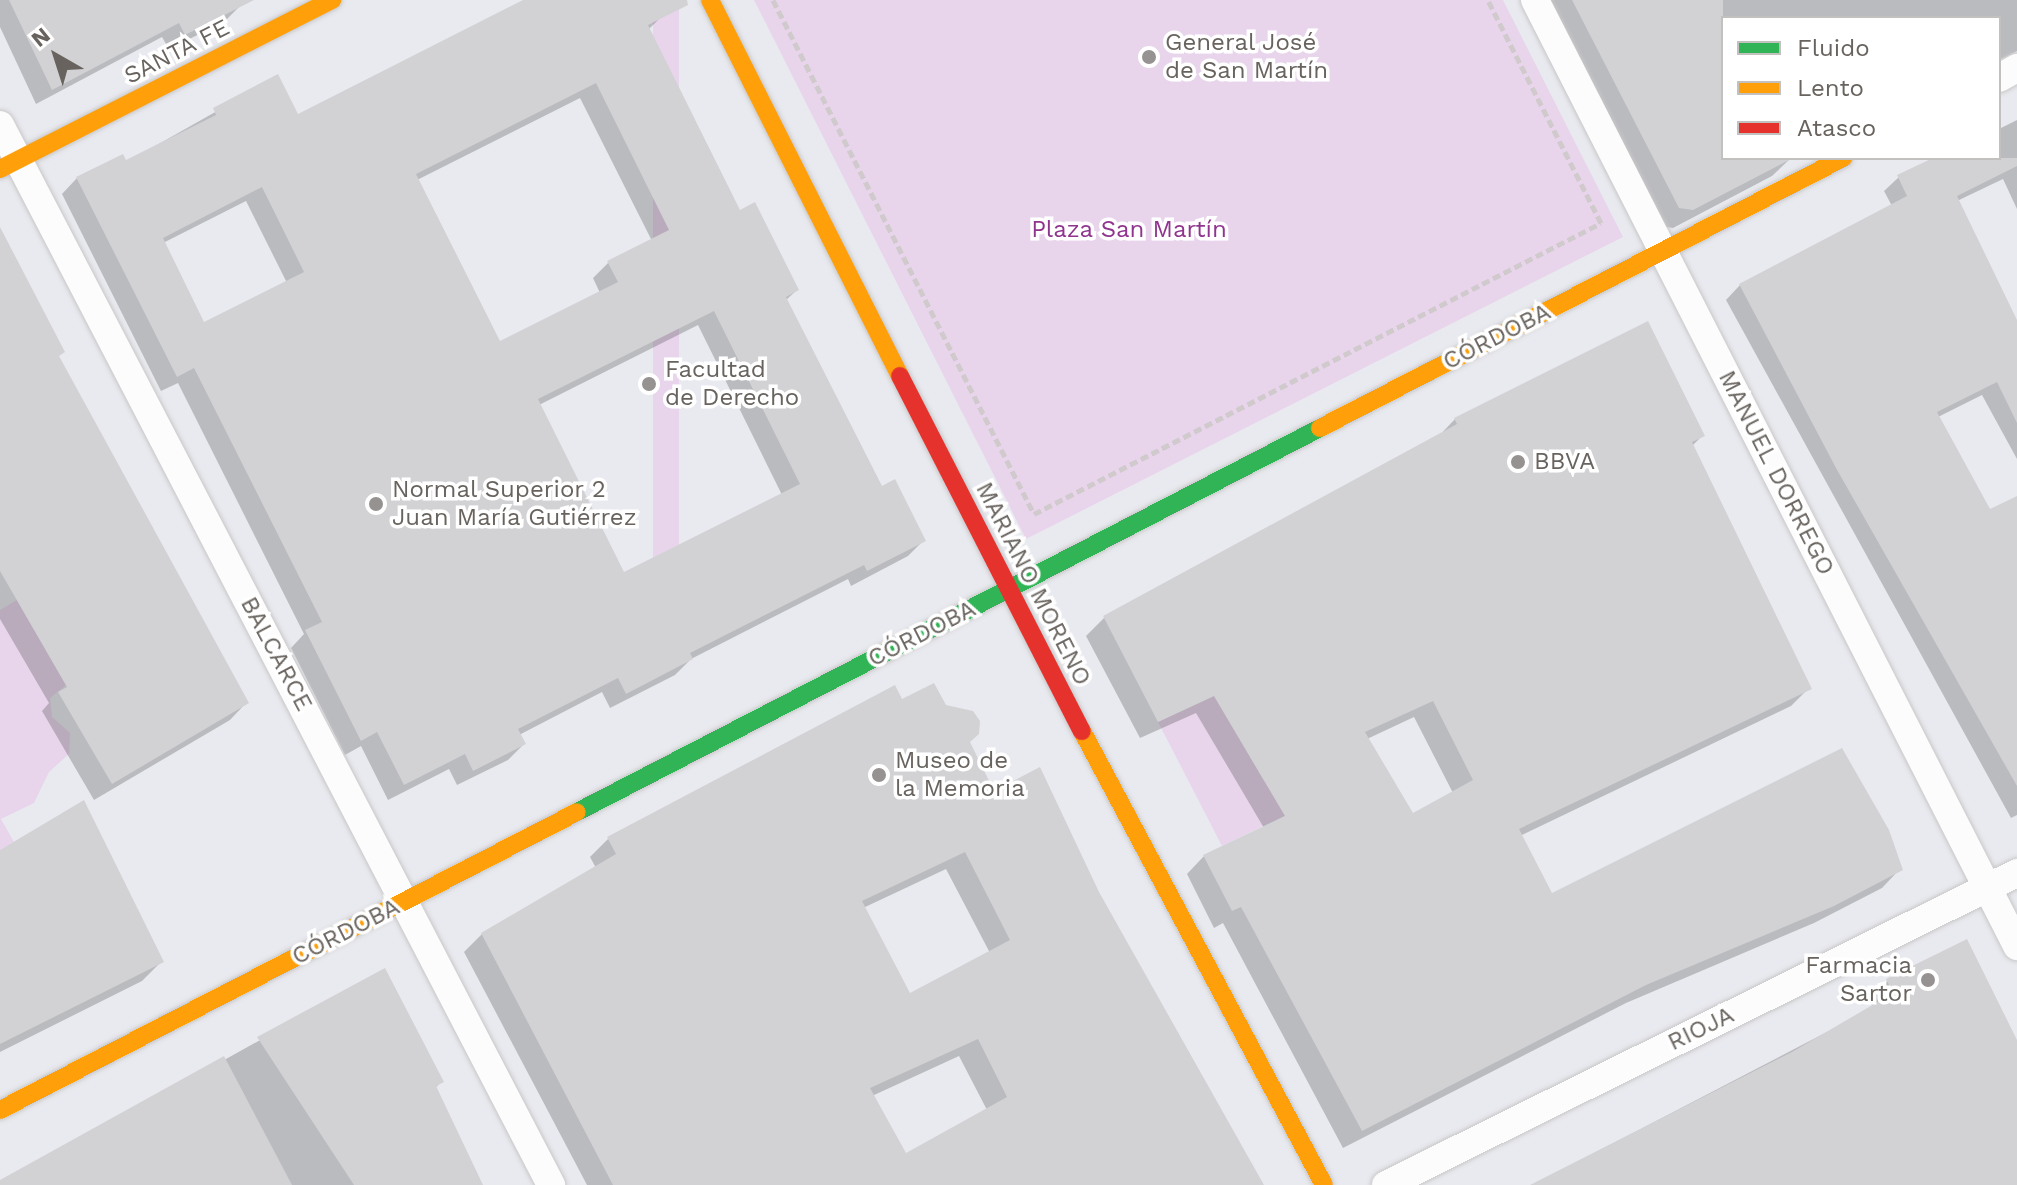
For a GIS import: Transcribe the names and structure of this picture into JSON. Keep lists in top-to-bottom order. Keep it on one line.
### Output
{"streets":{"main road":["SANTA FE","CÓRDOBA","MARIANO MORENO"],"street":["MANUEL DORREGO","BALCARCE","RIOJA"]},"crossings":[["SANTA FE","BALCARCE"],["CÓRDOBA","MANUEL DORREGO"],["CÓRDOBA","MARIANO MORENO"],["CÓRDOBA","BALCARCE"],["MANUEL DORREGO","RIOJA"]],"parks":["Plaza San Martín"],"places":["General José de San Martín","Facultad de Derecho","BBVA","Normal Superior 2 Juan María Gutiérrez","Museo de la Memoria","Farmacia Sartor"],"legend":["Fluido","Lento","Atasco"],"north":"top left"}
